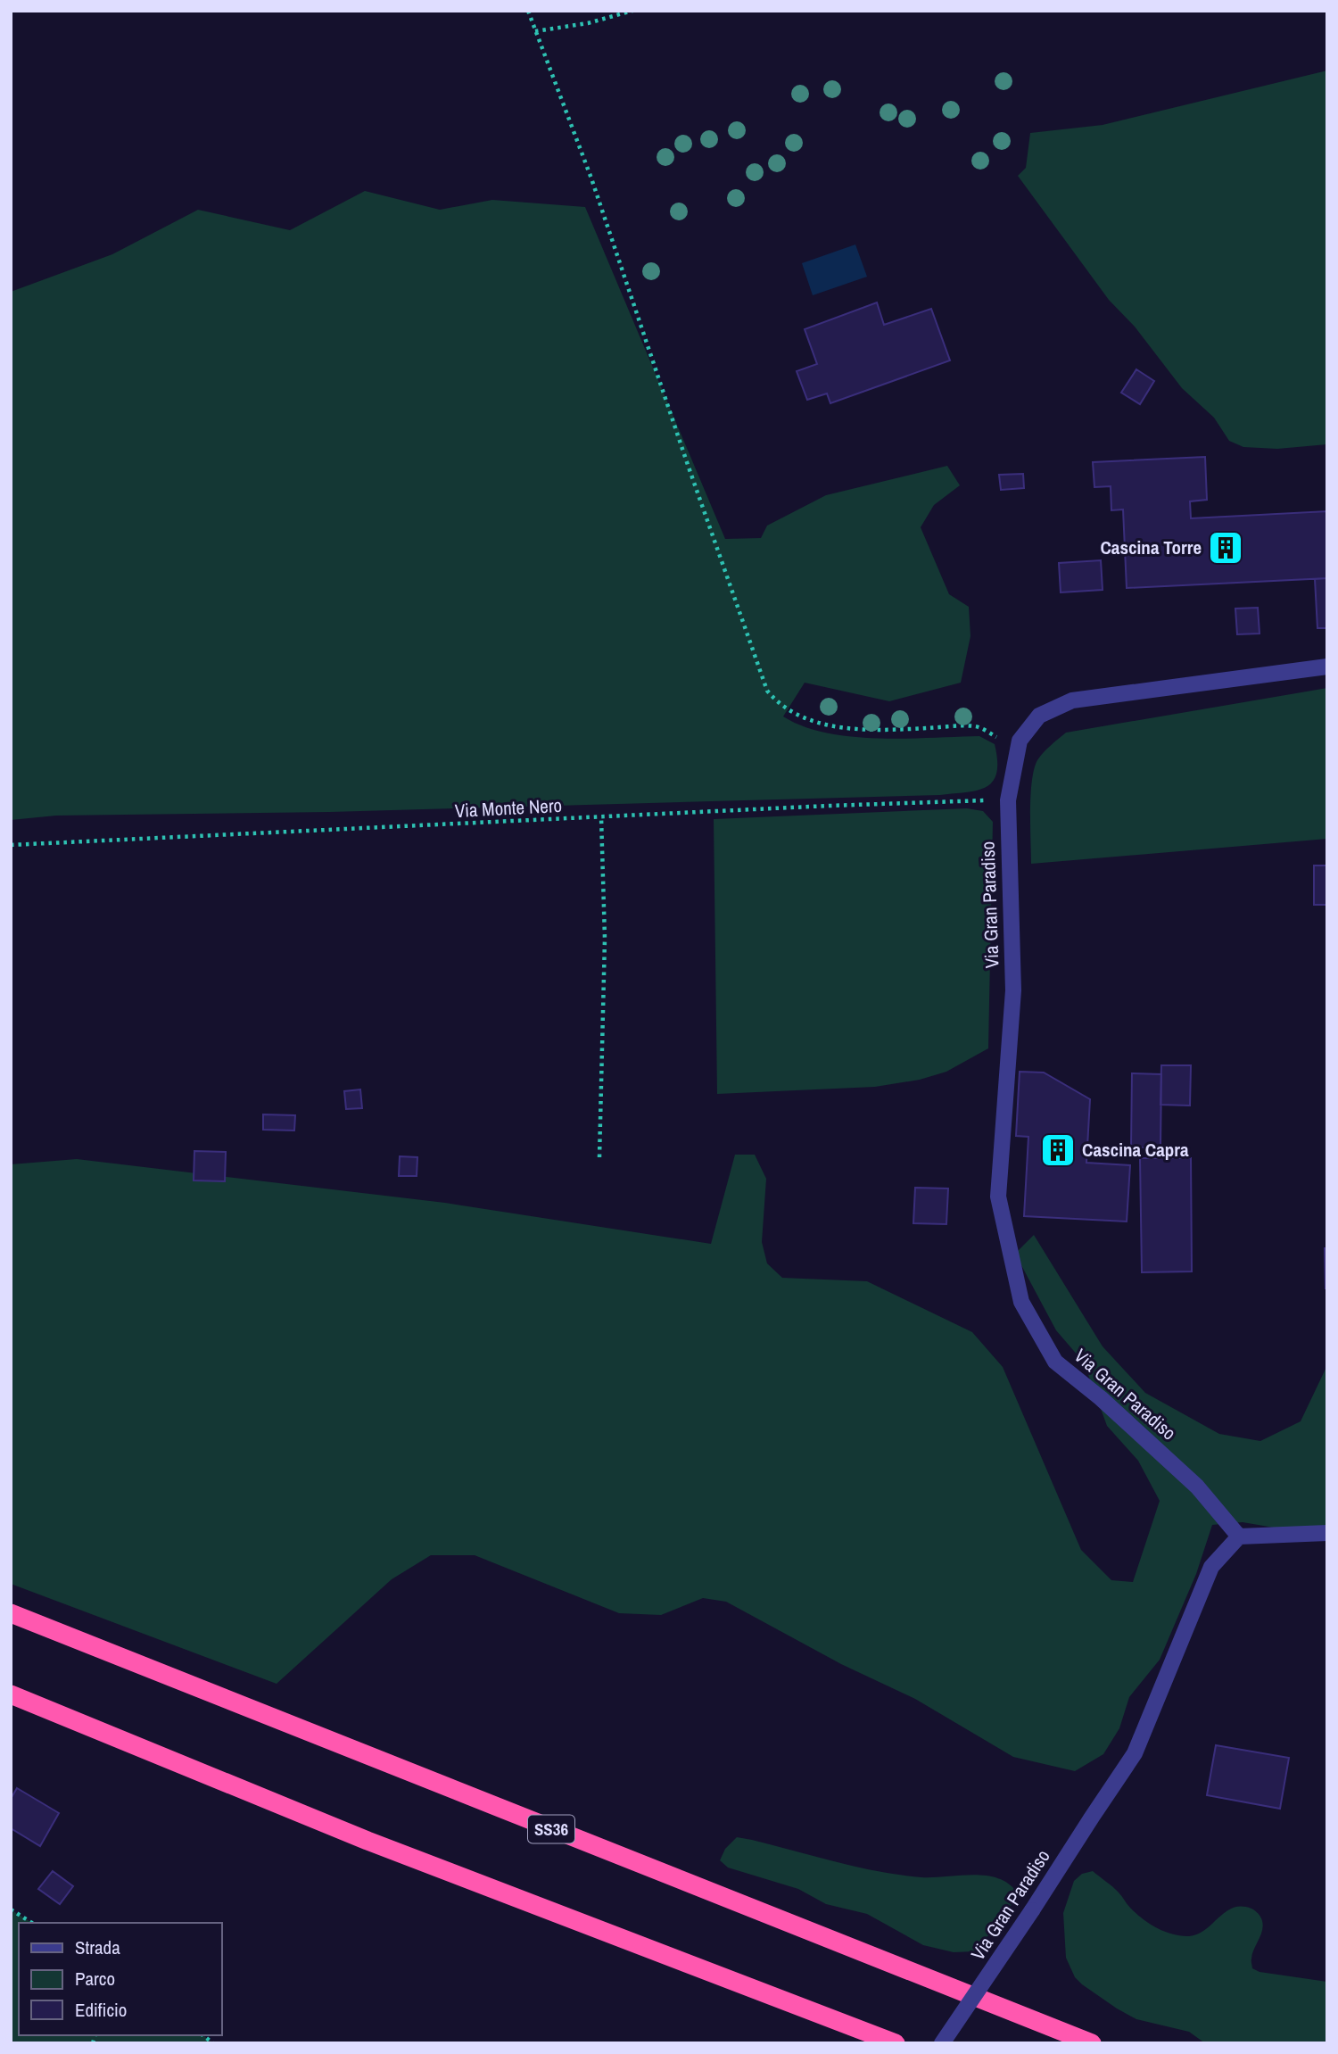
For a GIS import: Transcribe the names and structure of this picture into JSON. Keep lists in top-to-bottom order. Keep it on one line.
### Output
{"streets":{"highway":["SS36"],"street":["Via Gran Paradiso"],"path":["Via Monte Nero"]},"crossings":[["Via Monte Nero","Via Gran Paradiso"]],"places":{"building":["Cascina Torre","Cascina Capra"]},"legend":["Strada","Parco","Edificio"]}
